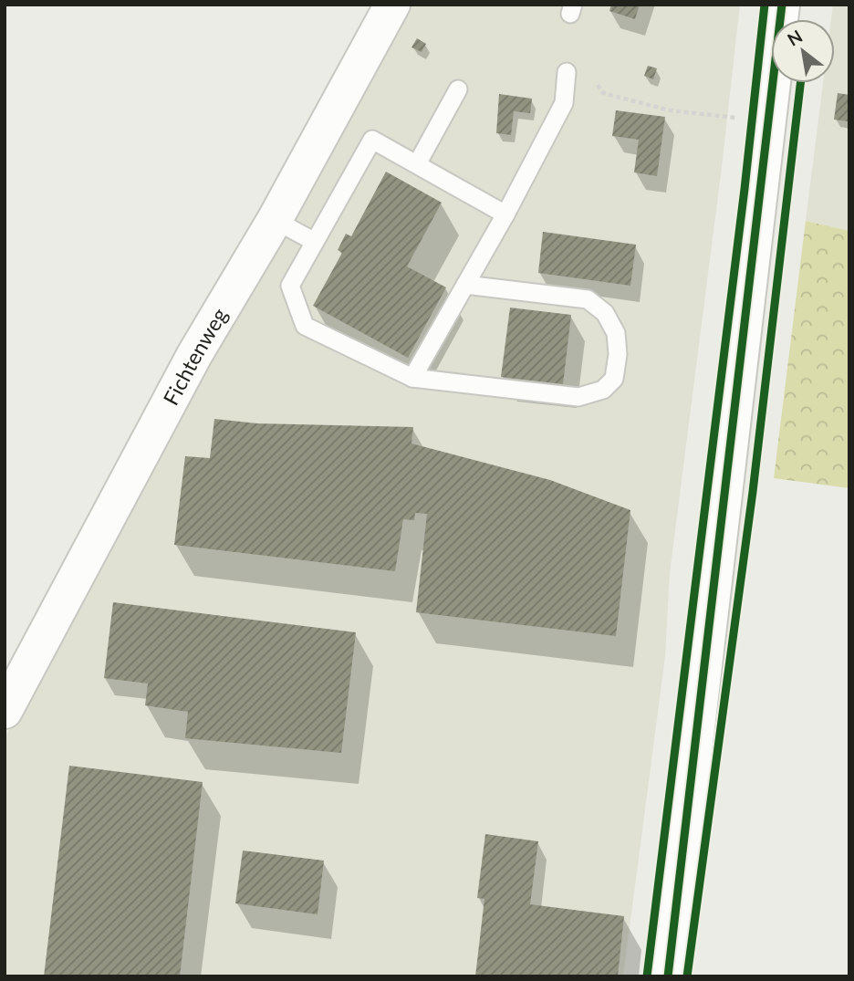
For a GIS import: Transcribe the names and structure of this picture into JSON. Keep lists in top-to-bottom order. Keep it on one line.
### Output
{"streets":{"main road":["Fichtenweg"]},"north":"top left"}
